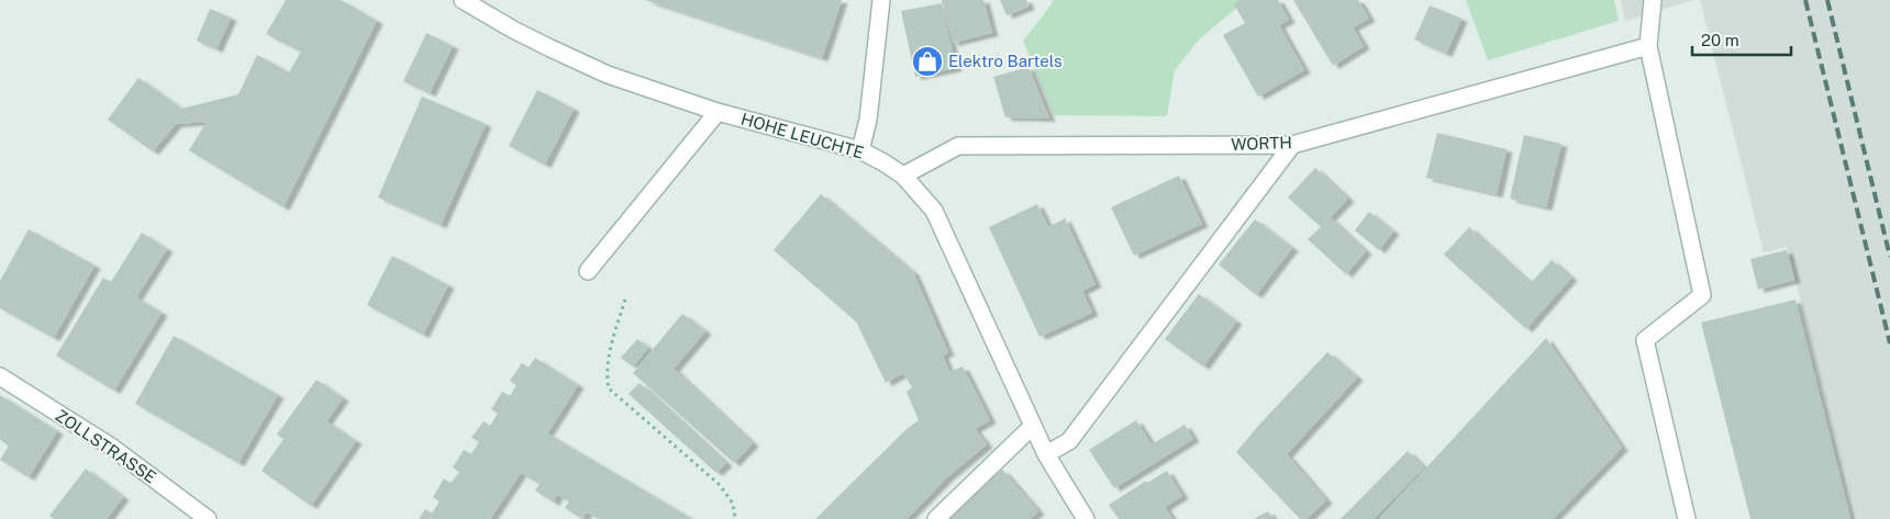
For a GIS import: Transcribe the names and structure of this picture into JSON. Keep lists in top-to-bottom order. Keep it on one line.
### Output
{"streets":{"street":["HOHE LEUCHTE","WORTH","ZOLLSTRASSE"]},"crossings":[["HOHE LEUCHTE","WORTH"]],"places":{"shop":["Elektro Bartels"]},"scale_bar":"20 m"}
